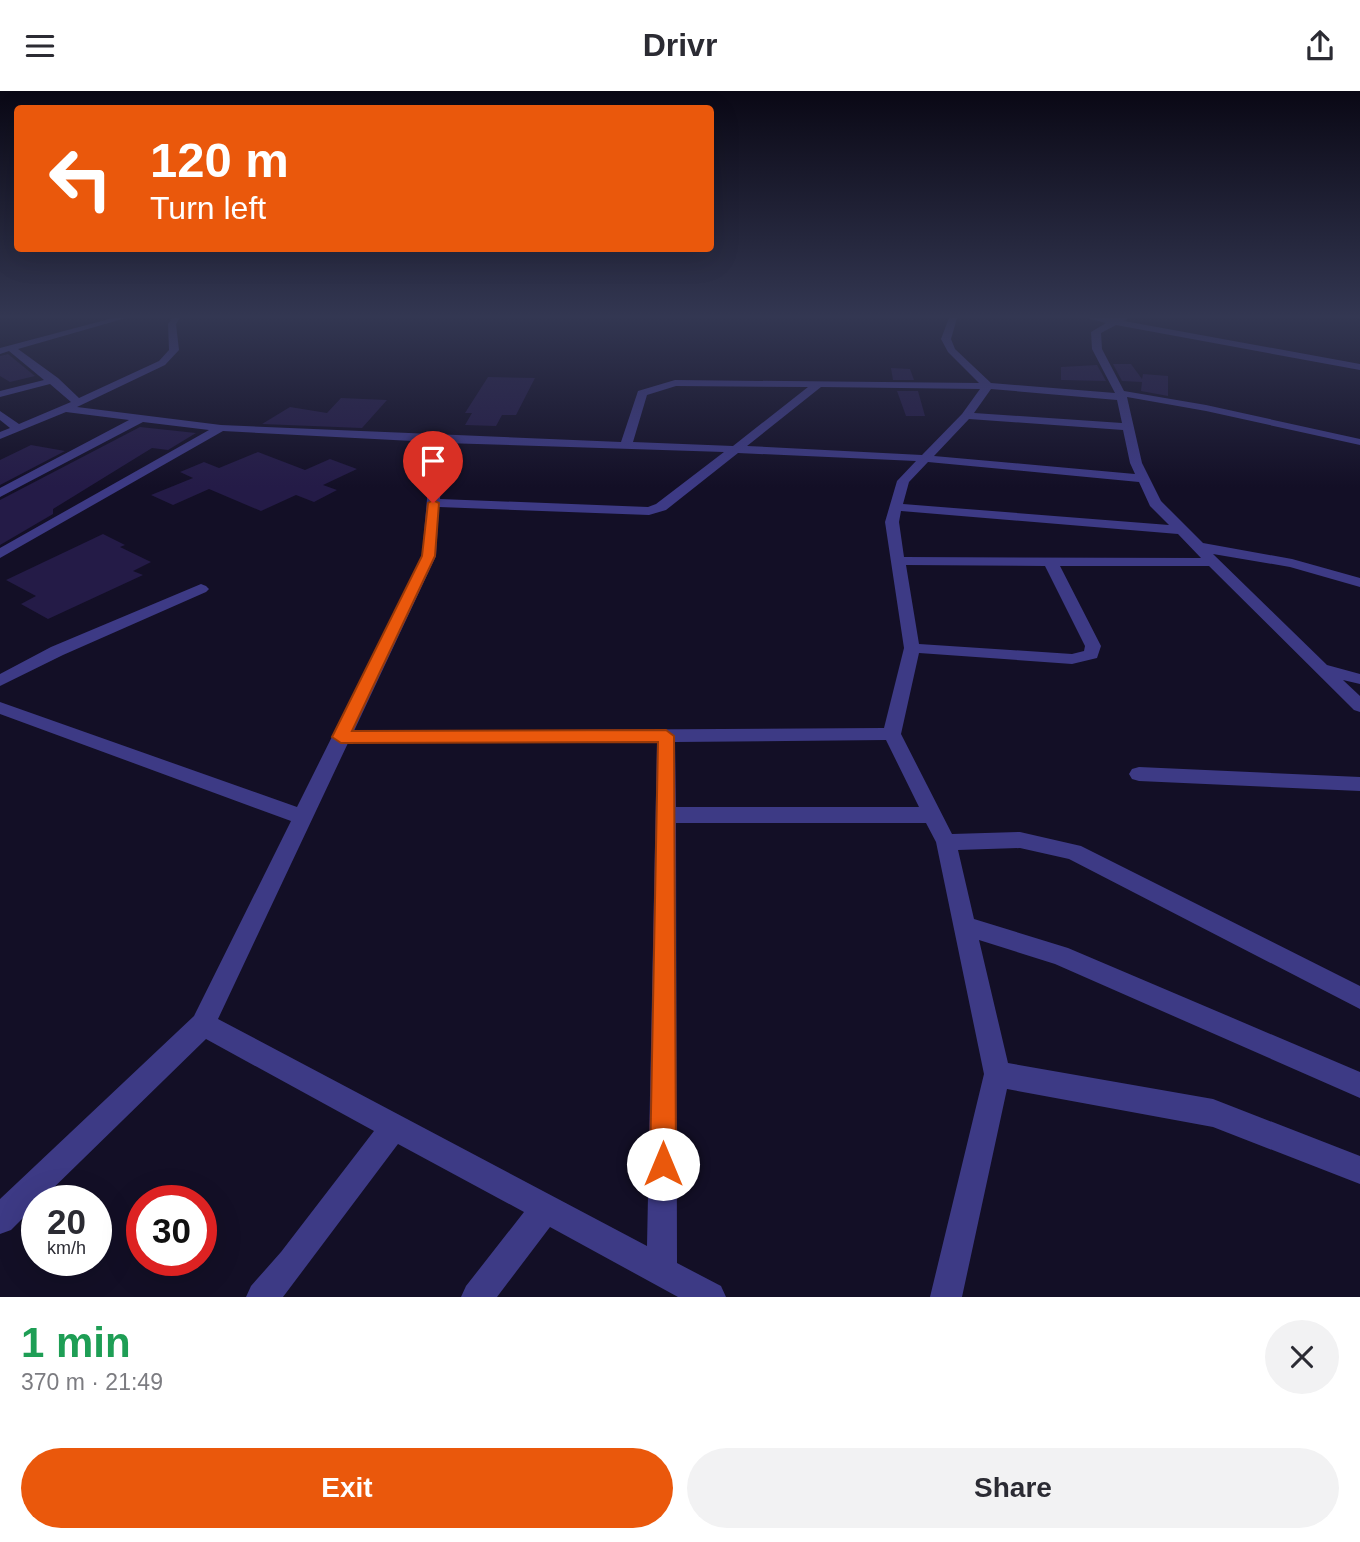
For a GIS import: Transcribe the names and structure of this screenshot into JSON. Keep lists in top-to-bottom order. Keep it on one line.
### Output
{"page":{"header":"Drivr","turn":["120 m","Turn left"],"speed":"20 km/h","limit":"30","heading":["1 min","370 m · 21:49"],"buttons":["Exit","Share"]}}
